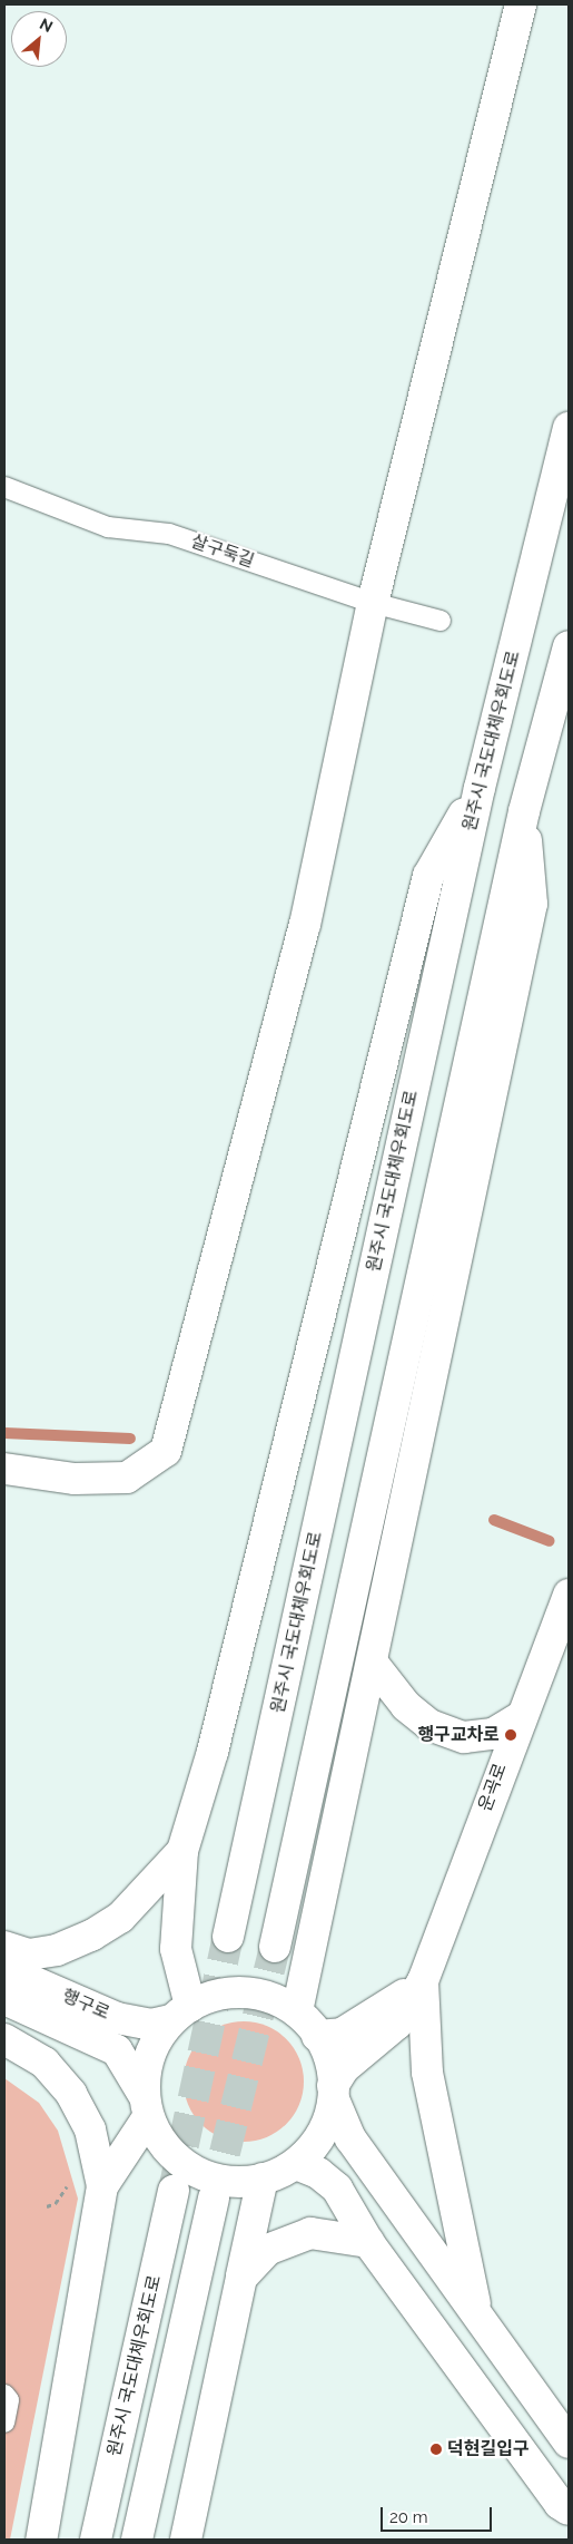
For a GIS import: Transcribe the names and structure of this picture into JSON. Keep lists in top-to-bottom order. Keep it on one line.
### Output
{"streets":{"main road":["원주시 국도대체우회도로","운곡로","행구로"],"lane":["살구둑길"]},"places":["행구교차로","덕현길입구"],"scale_bar":"20 m","north":"top right"}
